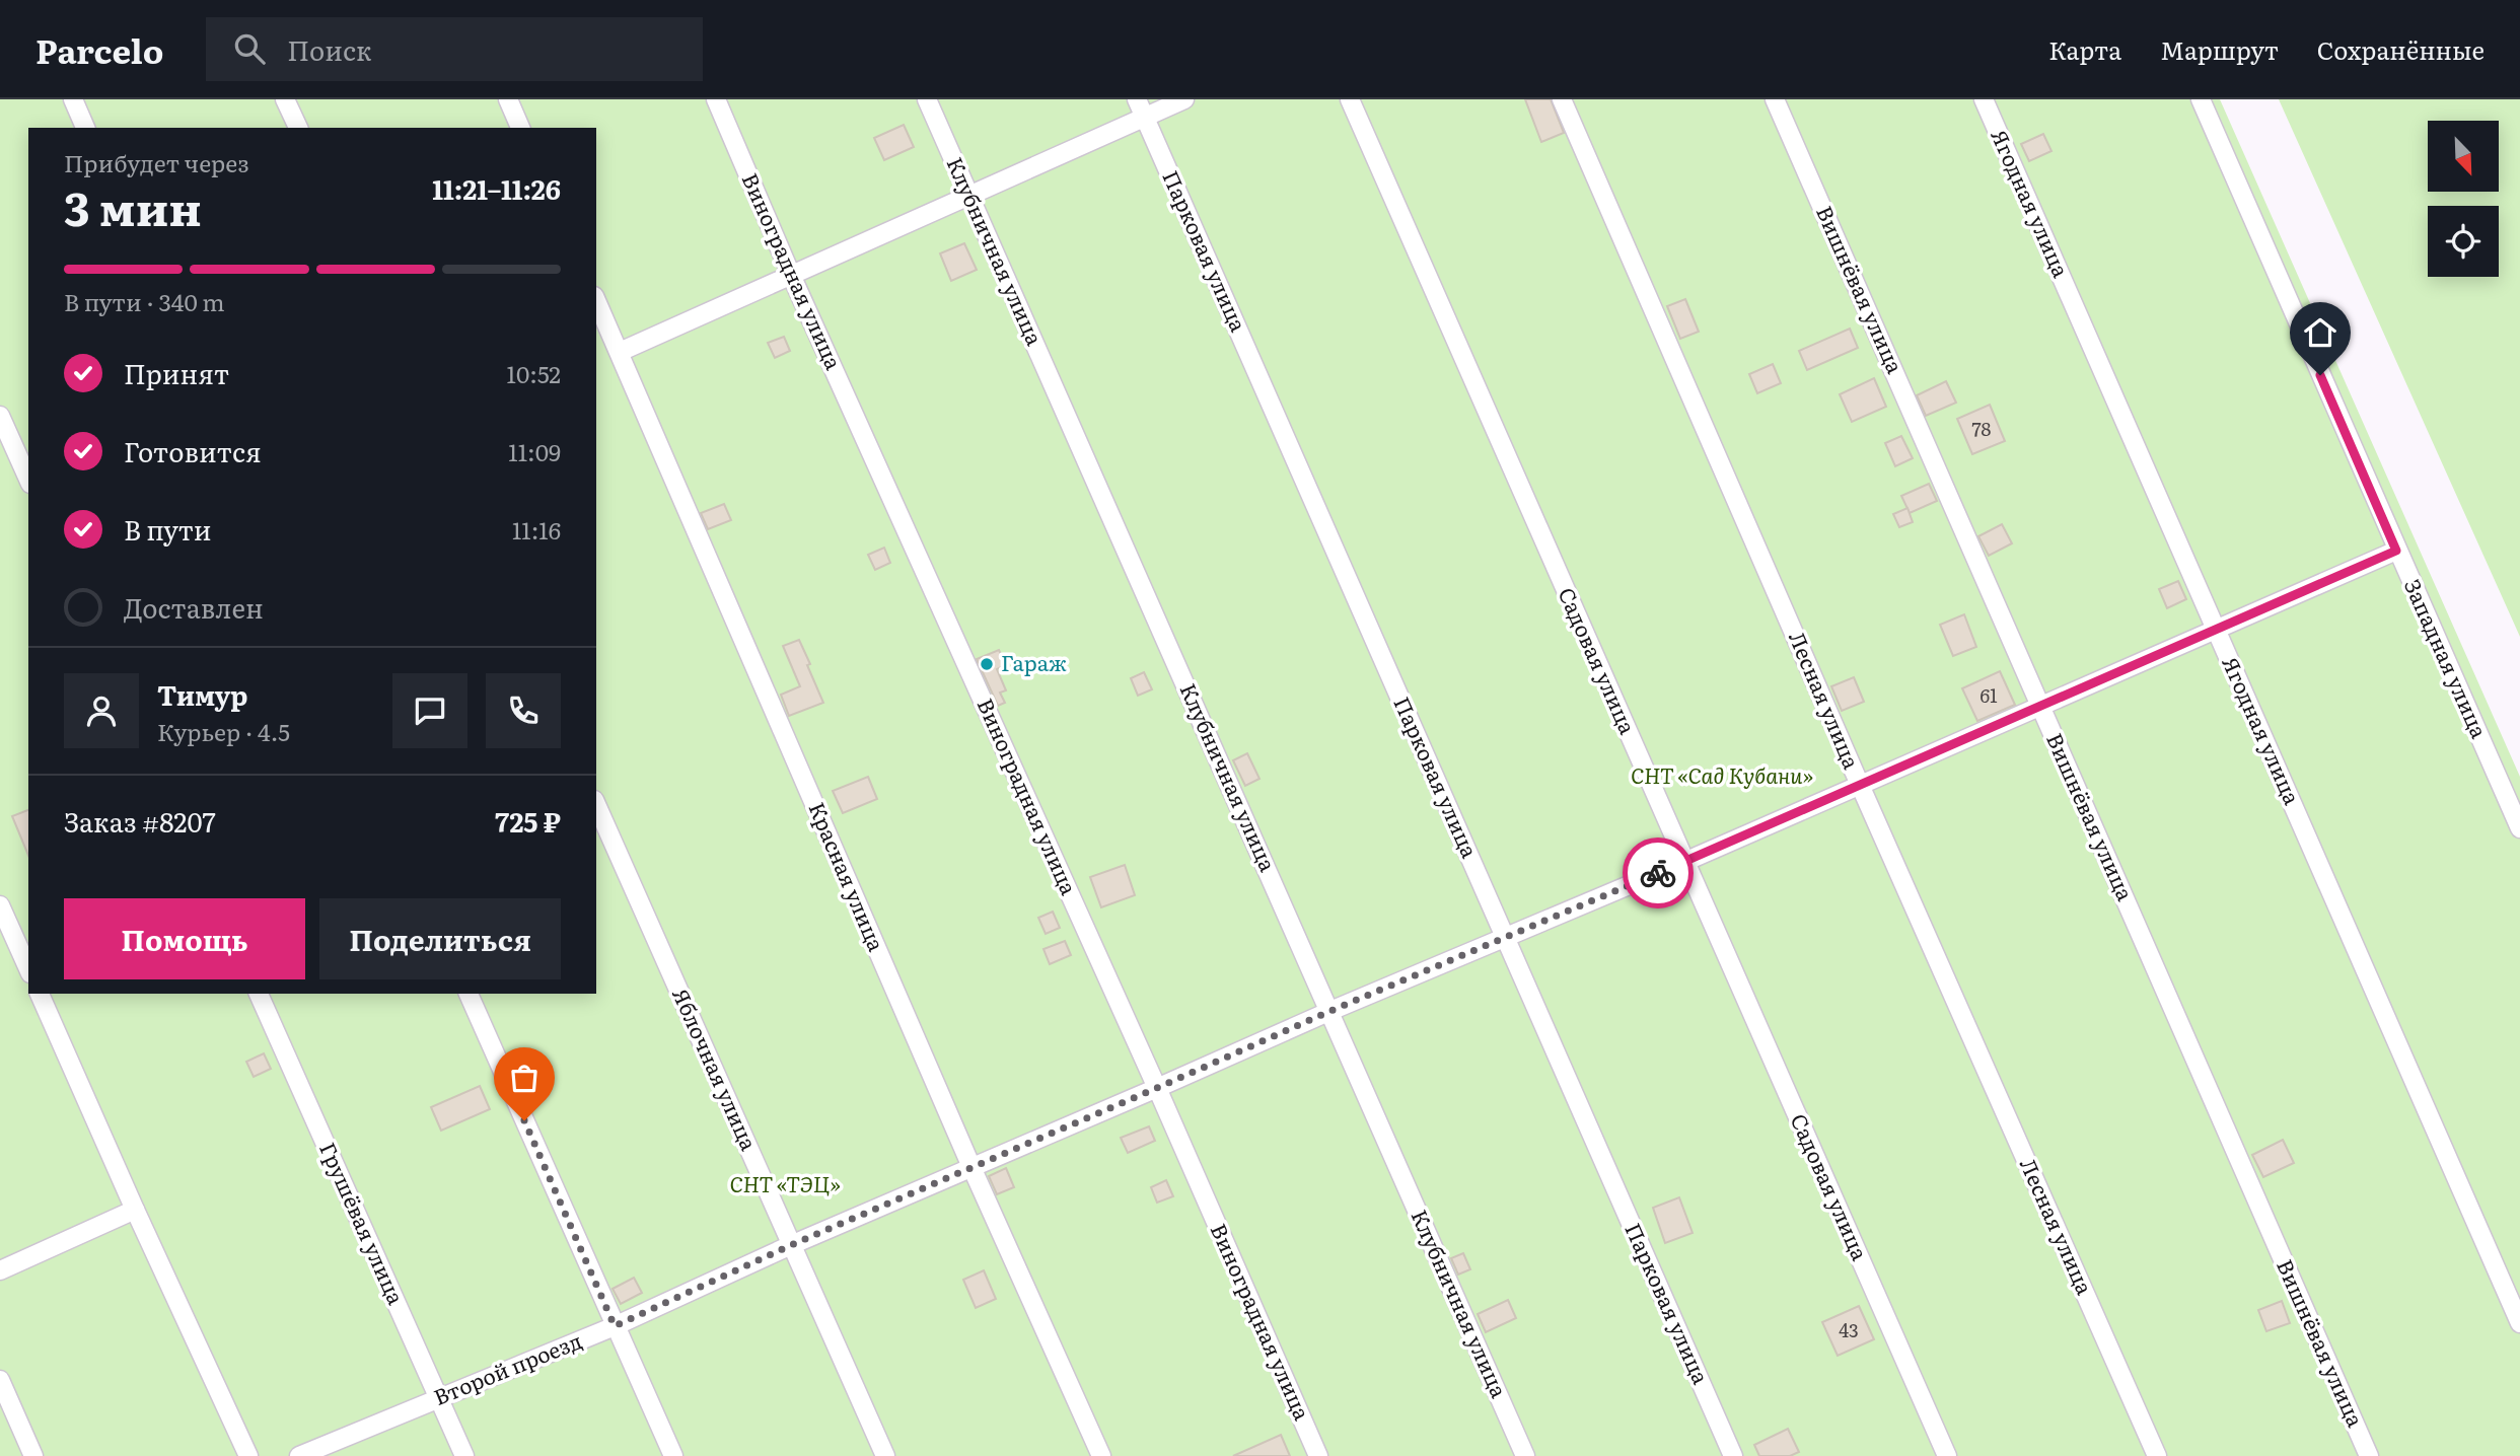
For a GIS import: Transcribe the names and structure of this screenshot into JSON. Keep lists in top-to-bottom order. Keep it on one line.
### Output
{"streets":{"street":["Ягодная улица","Клубничная улица","Парковая улица","Виноградная улица","Вишнёвая улица","Западная улица","Садовая улица","Лесная улица","Красная улица","Яблочная улица","Грушёвая улица","Второй проезд"]},"crossings":[["Ягодная улица","Второй проезд"],["Клубничная улица","Второй проезд"],["Парковая улица","Второй проезд"],["Виноградная улица","Второй проезд"],["Вишнёвая улица","Второй проезд"],["Западная улица","Второй проезд"],["Садовая улица","Второй проезд"],["Лесная улица","Второй проезд"],["Красная улица","Второй проезд"],["Яблочная улица","Второй проезд"],["Грушёвая улица","Второй проезд"]],"parks":["СНТ «Сад Кубани»","СНТ «ТЭЦ»"],"places":["Гараж"],"house_numbers":["78","61","43"],"north":"bottom right","page":{"header":"Parcelo","search":"Поиск","nav":["Карта","Маршрут","Сохранённые"],"heading":["3 мин","Прибудет через","11:21–11:26"],"panel":["Тимур","Курьер · 4.5","Заказ #8207","725 ₽"],"bar":"В пути · 340 m","list":[["Принят","10:52"],["Готовится","11:09"],["В пути","11:16"],"Доставлен"],"buttons":["Помощь","Поделиться"]}}
